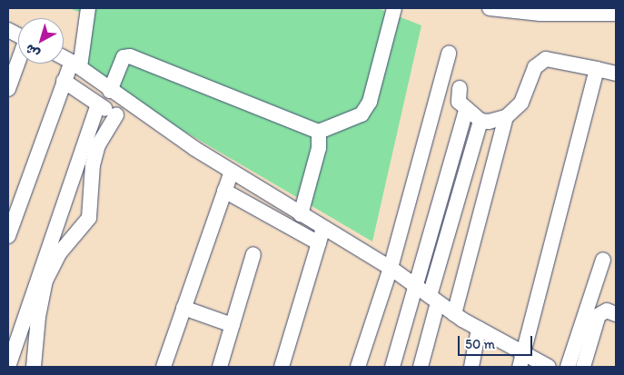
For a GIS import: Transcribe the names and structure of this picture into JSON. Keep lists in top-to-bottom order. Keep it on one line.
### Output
{"scale_bar":"50 m","north":"bottom left"}
